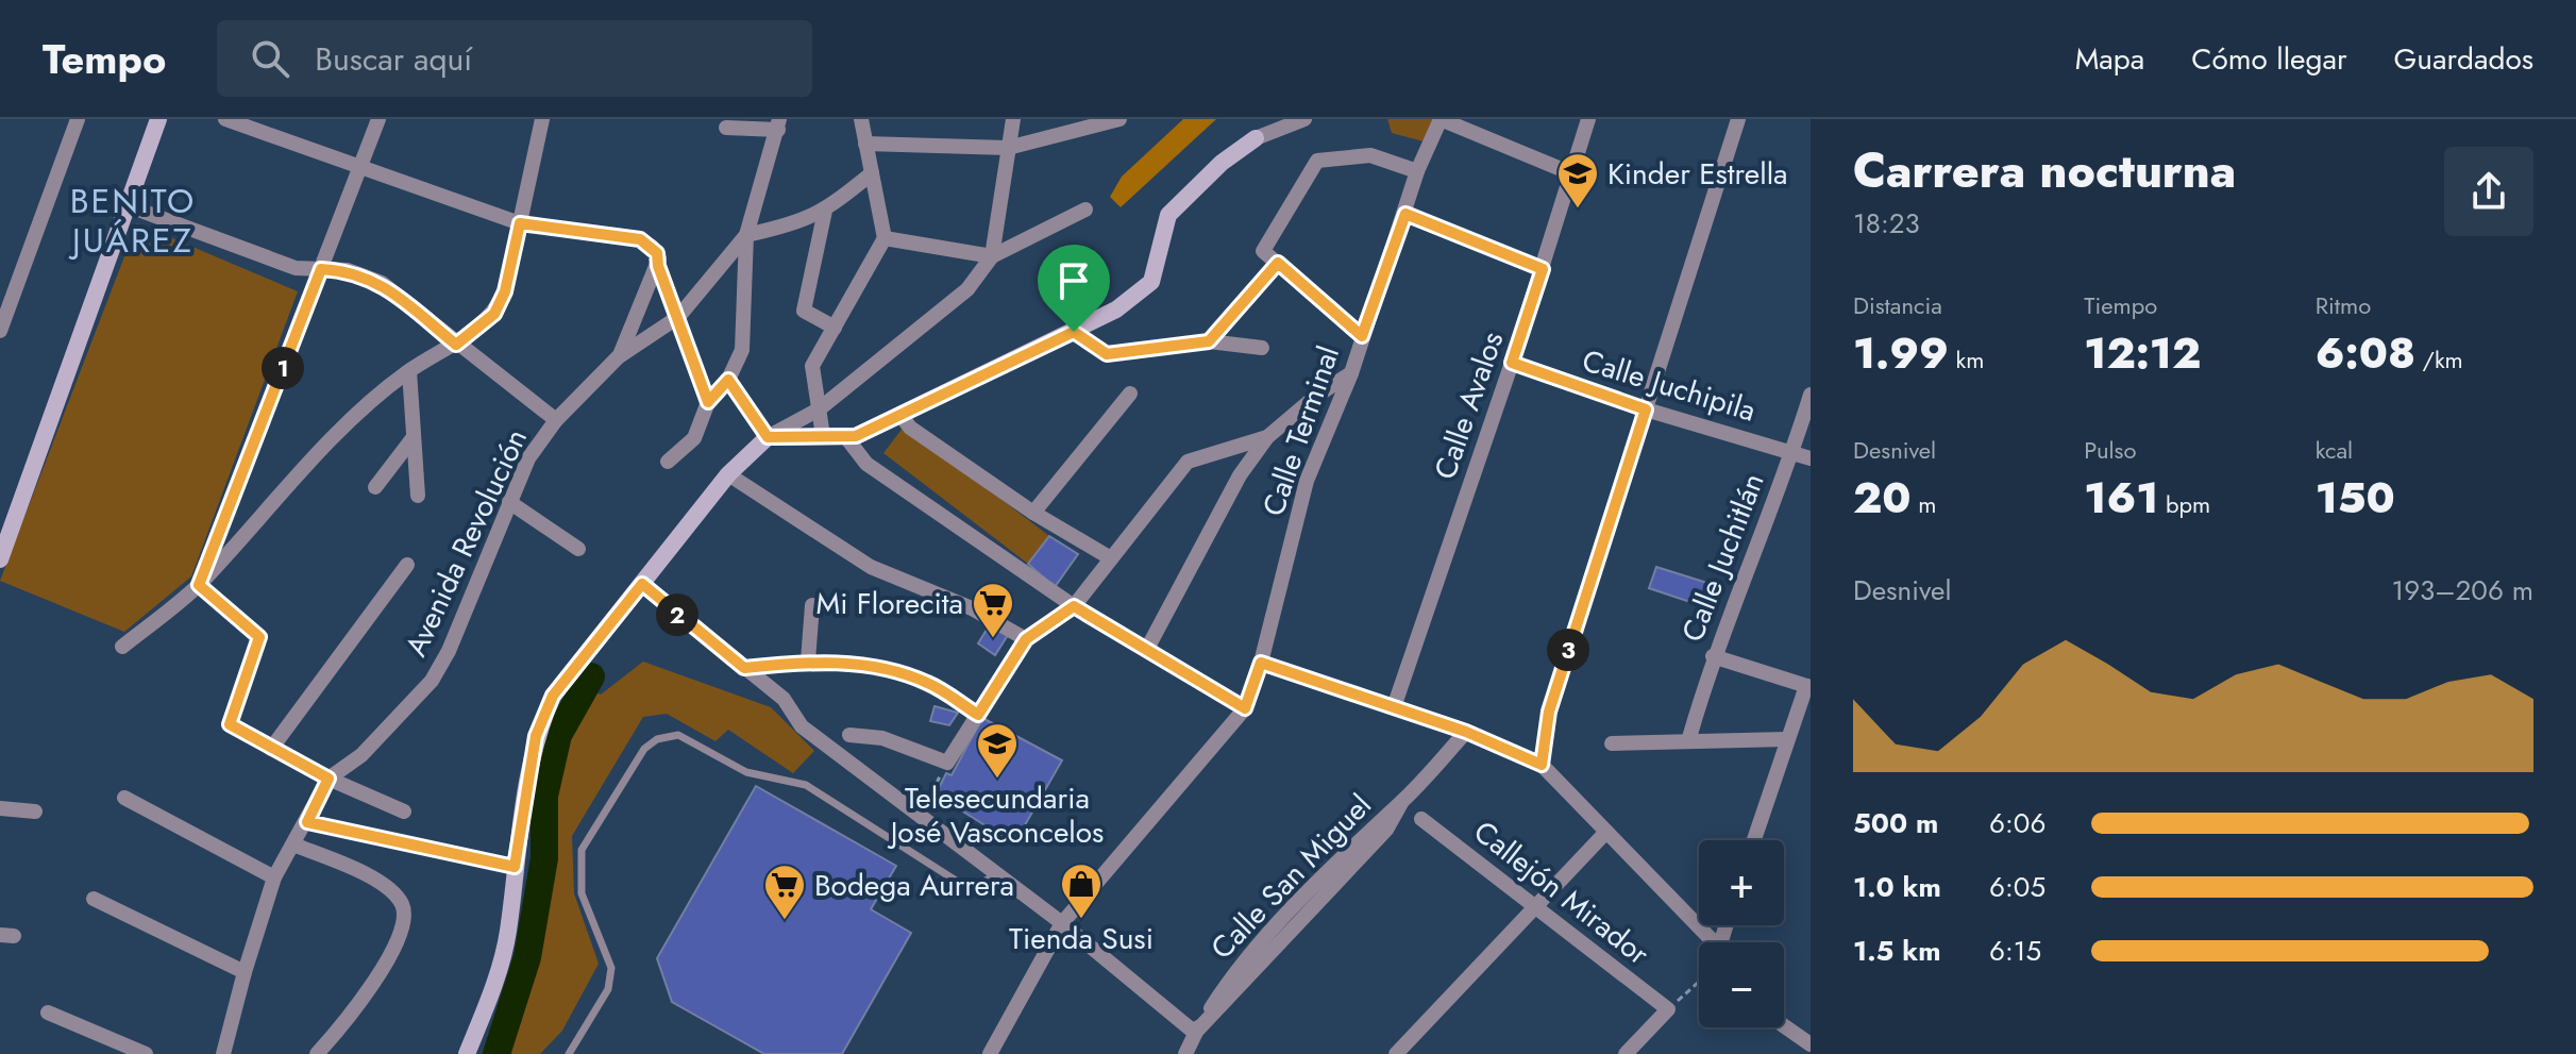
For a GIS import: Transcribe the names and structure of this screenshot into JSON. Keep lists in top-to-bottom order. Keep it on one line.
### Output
{"streets":{"street":["Calle Juchipila","Calle Avalos","Calle Terminal","Avenida Revolución","Calle Juchitlán","Calle San Miguel","Callejón Mirador"]},"crossings":[["Calle Juchipila","Calle Avalos"],["Calle Juchipila","Calle Juchitlán"]],"districts":["BENITO JUÁREZ"],"places":{"school or university":["Kinder Estrella","Telesecundaria José Vasconcelos"],"supermarket":["Mi Florecita","Bodega Aurrera"],"shop":["Tienda Susi"]},"page":{"header":"Tempo","search":"Buscar aquí","nav":["Mapa","Cómo llegar","Guardados"],"heading":["Carrera nocturna","18:23"],"stats":[["Distancia","1.99 km"],["Tiempo","12:12"],["Ritmo","6:08 /km"],["Desnivel","20 m"],["Pulso","161 bpm"],["kcal","150"]],"pins":["1","2","3"],"chart":["Desnivel","193–206 m"],"list":[{"name":"500 m","note":"6:06"},{"name":"1.0 km","note":"6:05"},{"name":"1.5 km","note":"6:15"}],"map_buttons":["+","−"]}}
